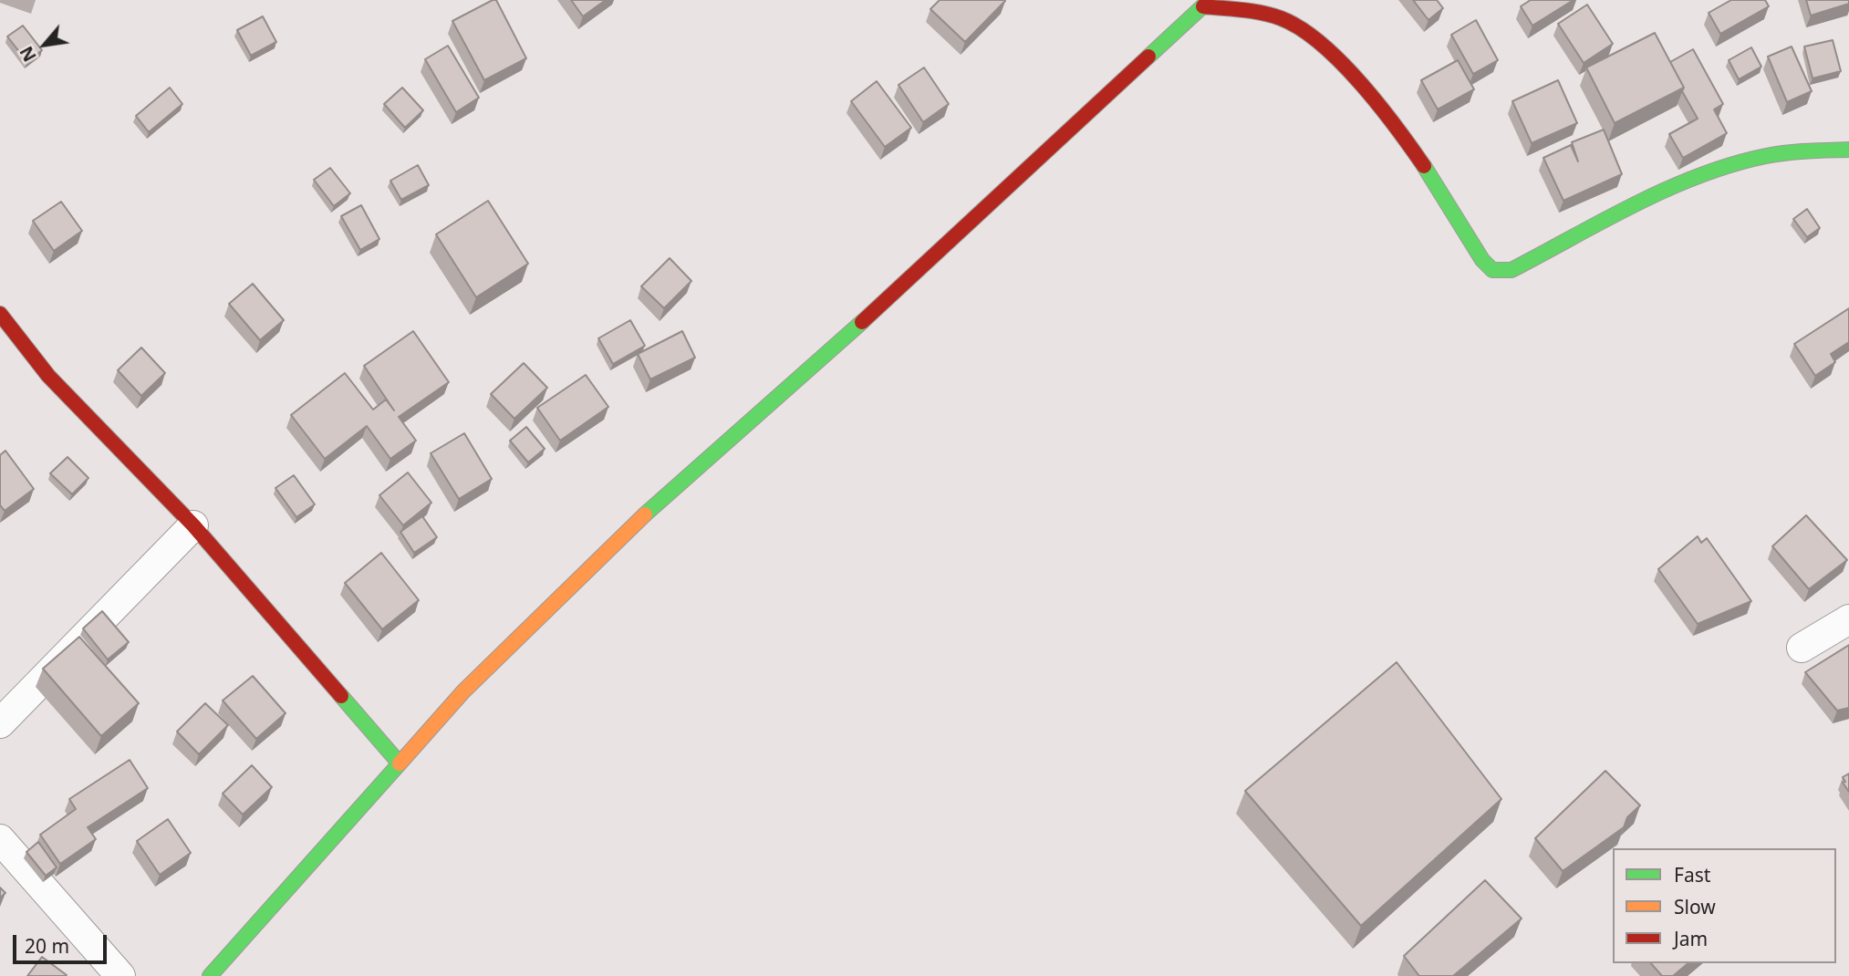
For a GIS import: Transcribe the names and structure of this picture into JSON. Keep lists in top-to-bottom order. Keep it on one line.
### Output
{"legend":["Fast","Slow","Jam"],"scale_bar":"20 m","north":"bottom left"}
